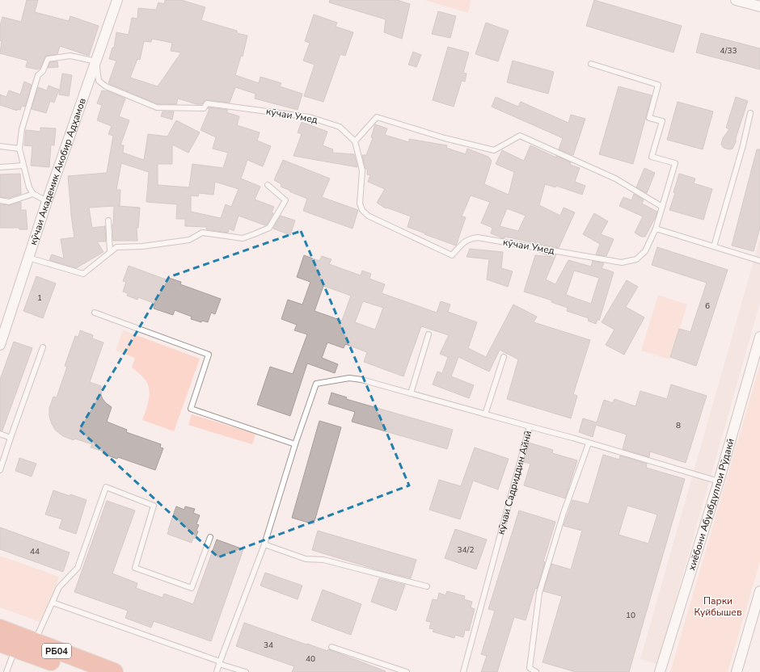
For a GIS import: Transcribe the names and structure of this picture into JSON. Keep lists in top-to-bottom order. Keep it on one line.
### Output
{"streets":{"highway":["РБ04"],"street":["кӯчаи Академик Акобир Адҳамов","хиёбони Абуабдуллои Рӯдакӣ"],"lane":["кӯчаи Умед","кӯчаи Садриддин Айнӣ"]},"crossings":[["кӯчаи Умед","кӯчаи Академик Акобир Адҳамов"],["кӯчаи Садриддин Айнӣ","хиёбони Абуабдуллои Рӯдакӣ"]],"parks":["Парки Куйбышев"],"house_numbers":["4/33","1","6","8","34/2","44","10","34","40"]}
